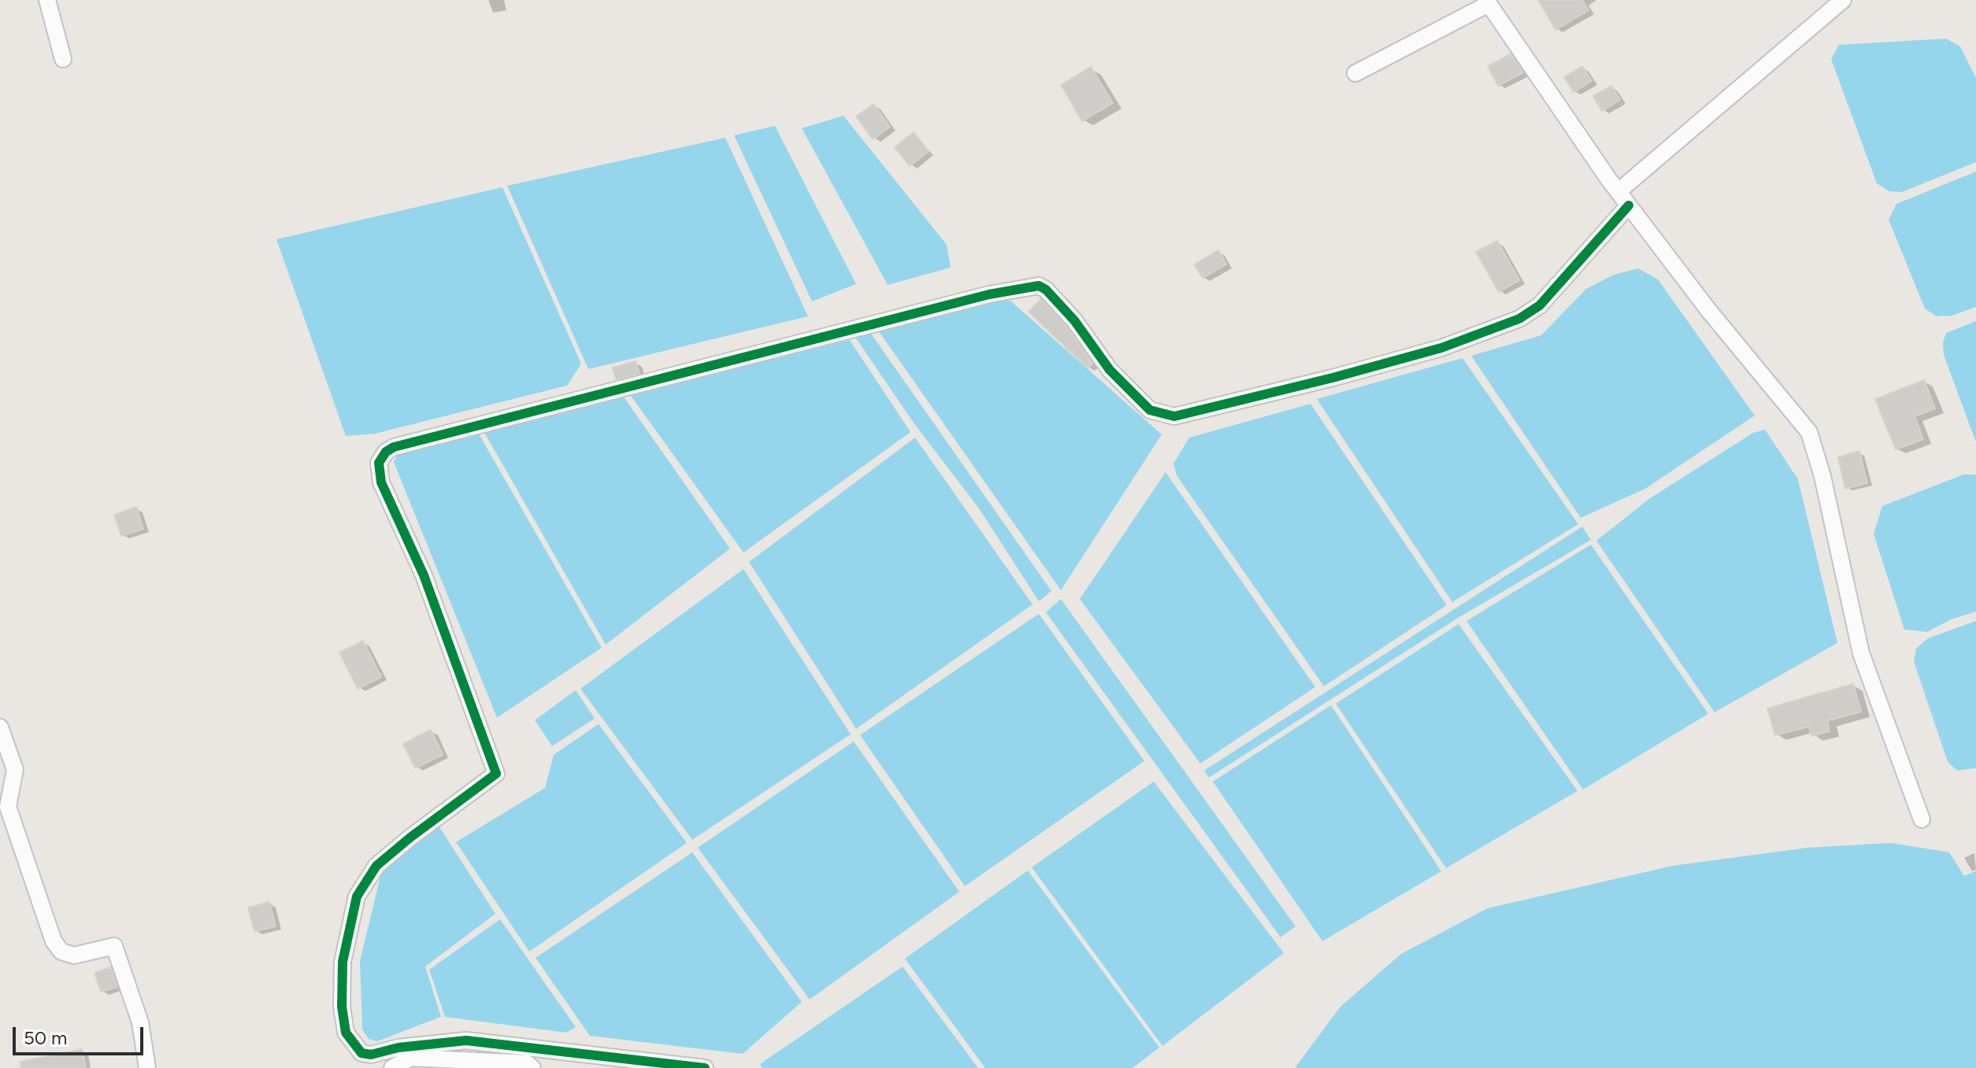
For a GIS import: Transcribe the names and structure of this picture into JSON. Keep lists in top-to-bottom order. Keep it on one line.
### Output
{"scale_bar":"50 m"}
